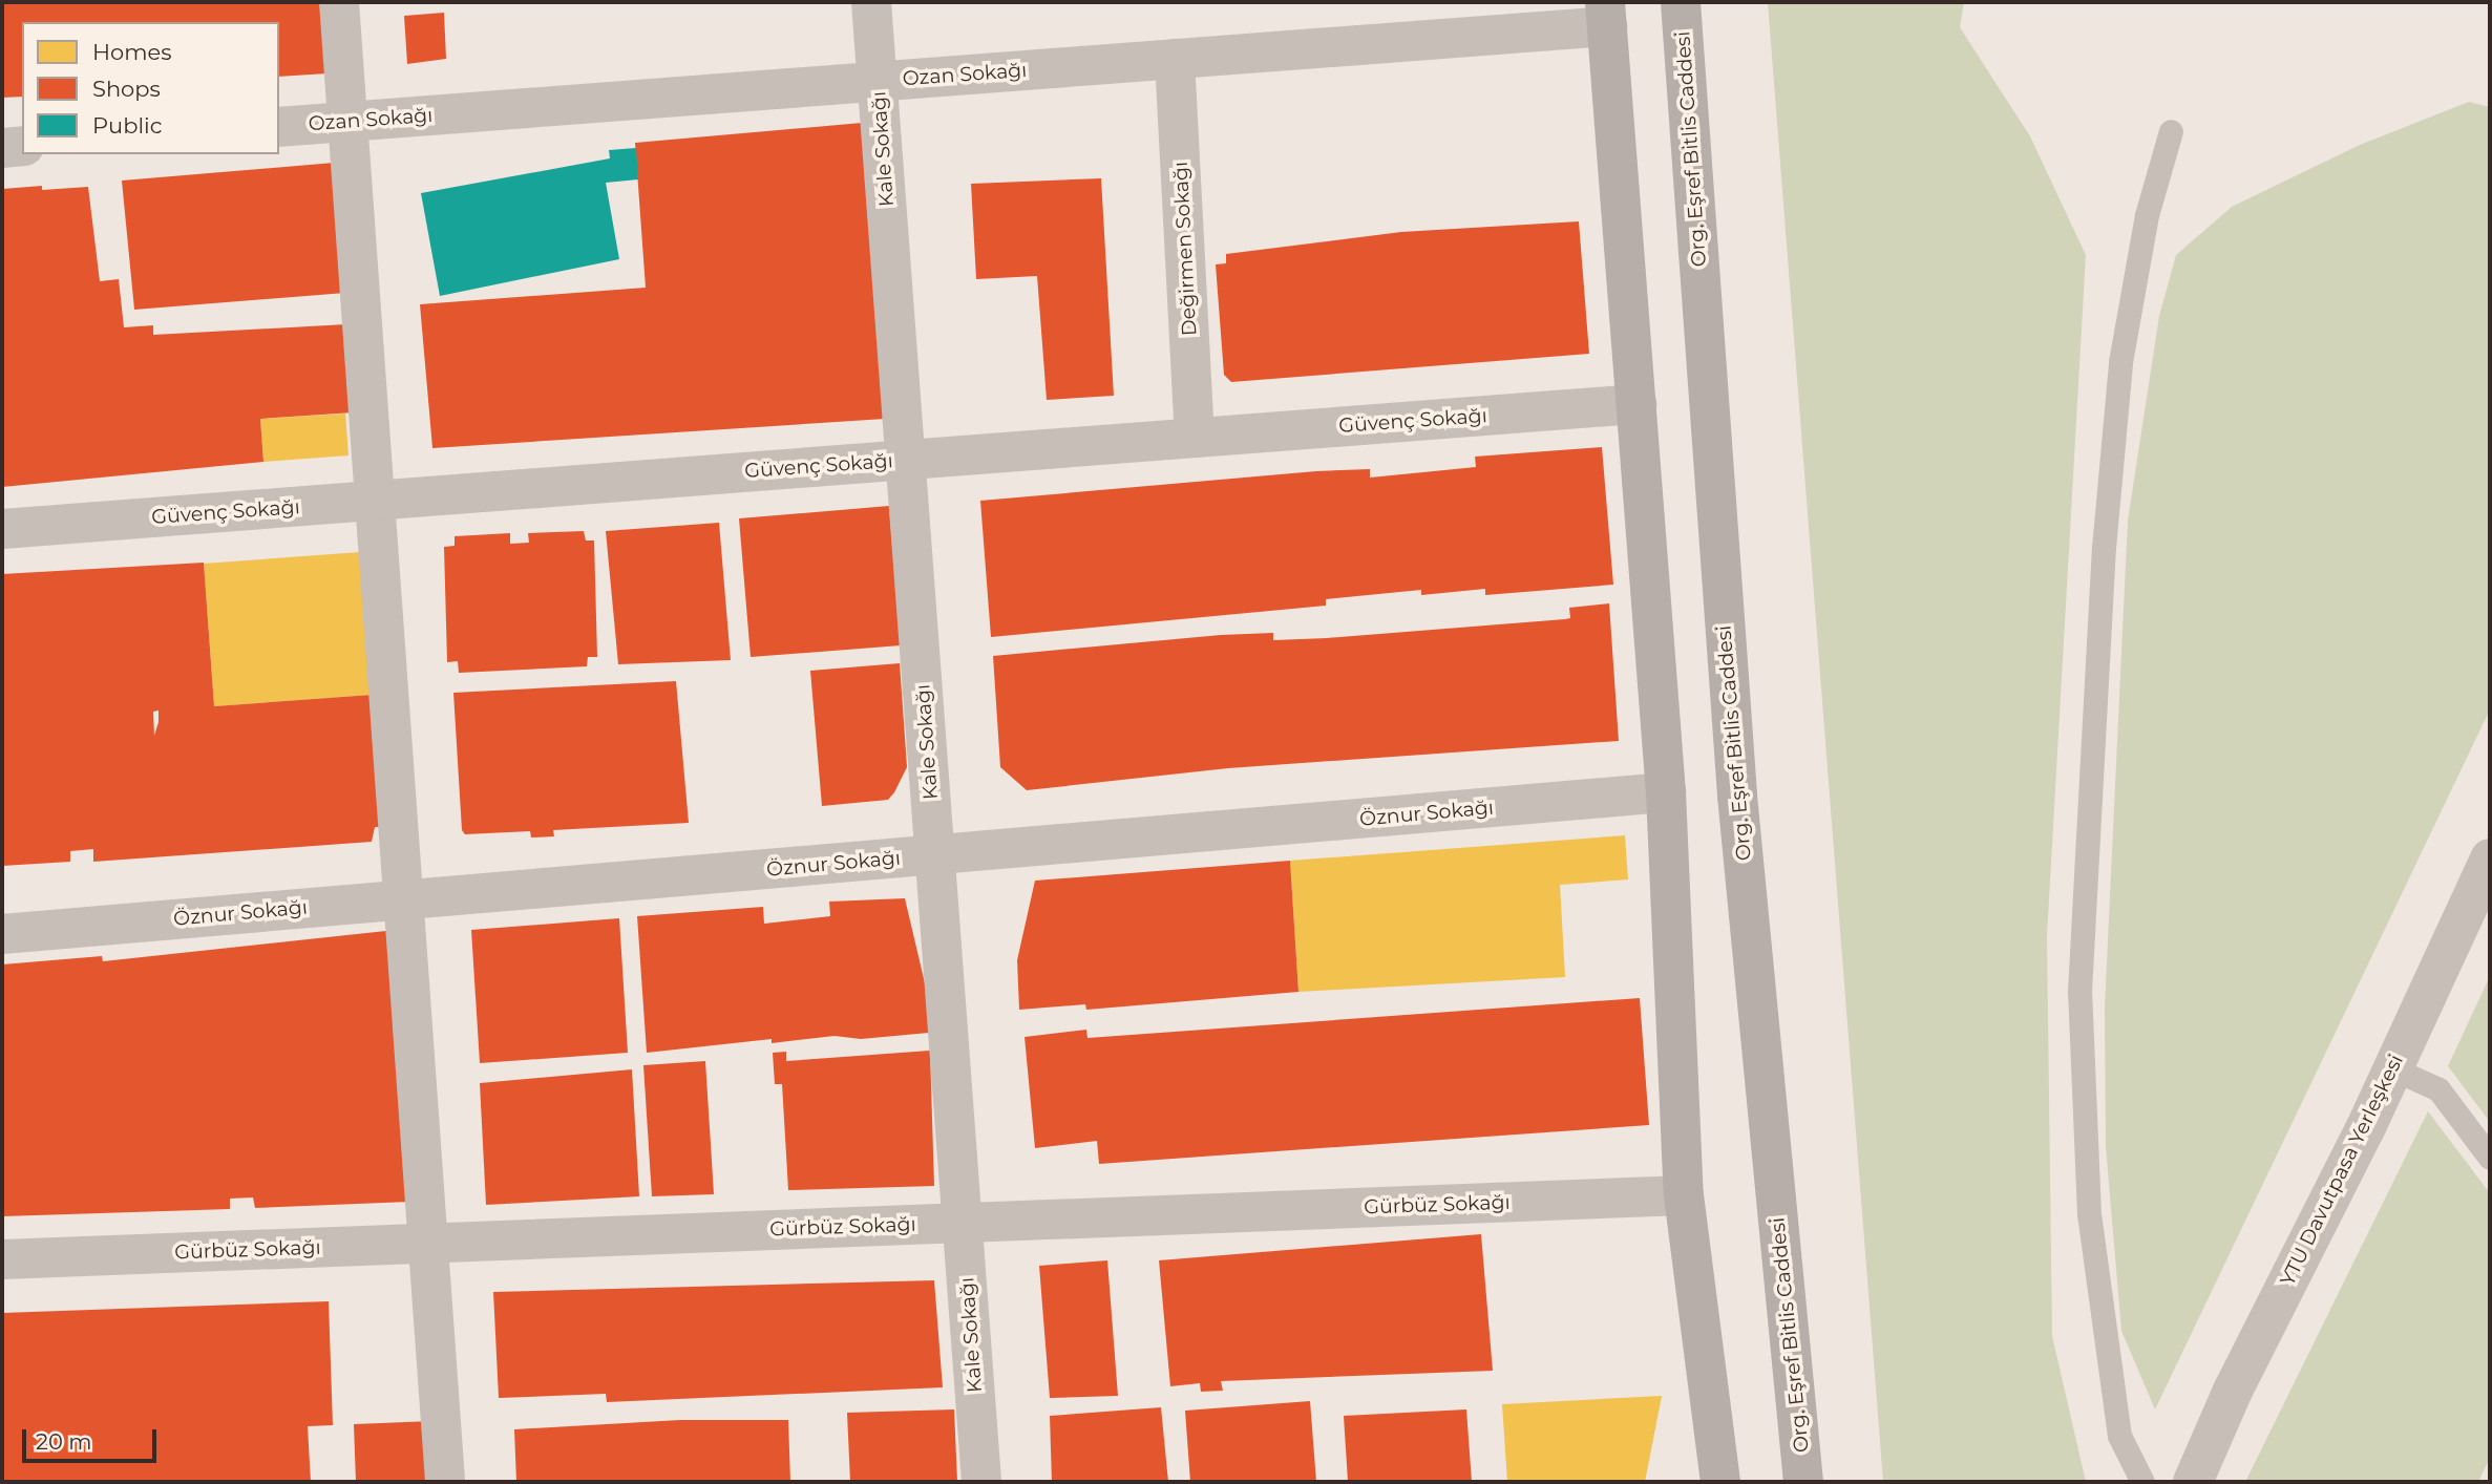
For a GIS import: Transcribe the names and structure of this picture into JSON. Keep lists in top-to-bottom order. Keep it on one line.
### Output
{"streets":{"street":["Ozan Sokağı","Kale Sokağı","Org. Eşref Bitlis Caddesi","Değirmen Sokağı","Güvenç Sokağı","Öznur Sokağı","YTU Davutpasa Yerleşkesi","Gürbüz Sokağı"]},"crossings":[["Ozan Sokağı","Kale Sokağı"],["Ozan Sokağı","Değirmen Sokağı"],["Kale Sokağı","Güvenç Sokağı"],["Kale Sokağı","Öznur Sokağı"],["Kale Sokağı","Gürbüz Sokağı"],["Değirmen Sokağı","Güvenç Sokağı"]],"legend":["Homes","Shops","Public"],"scale_bar":"20 m"}
